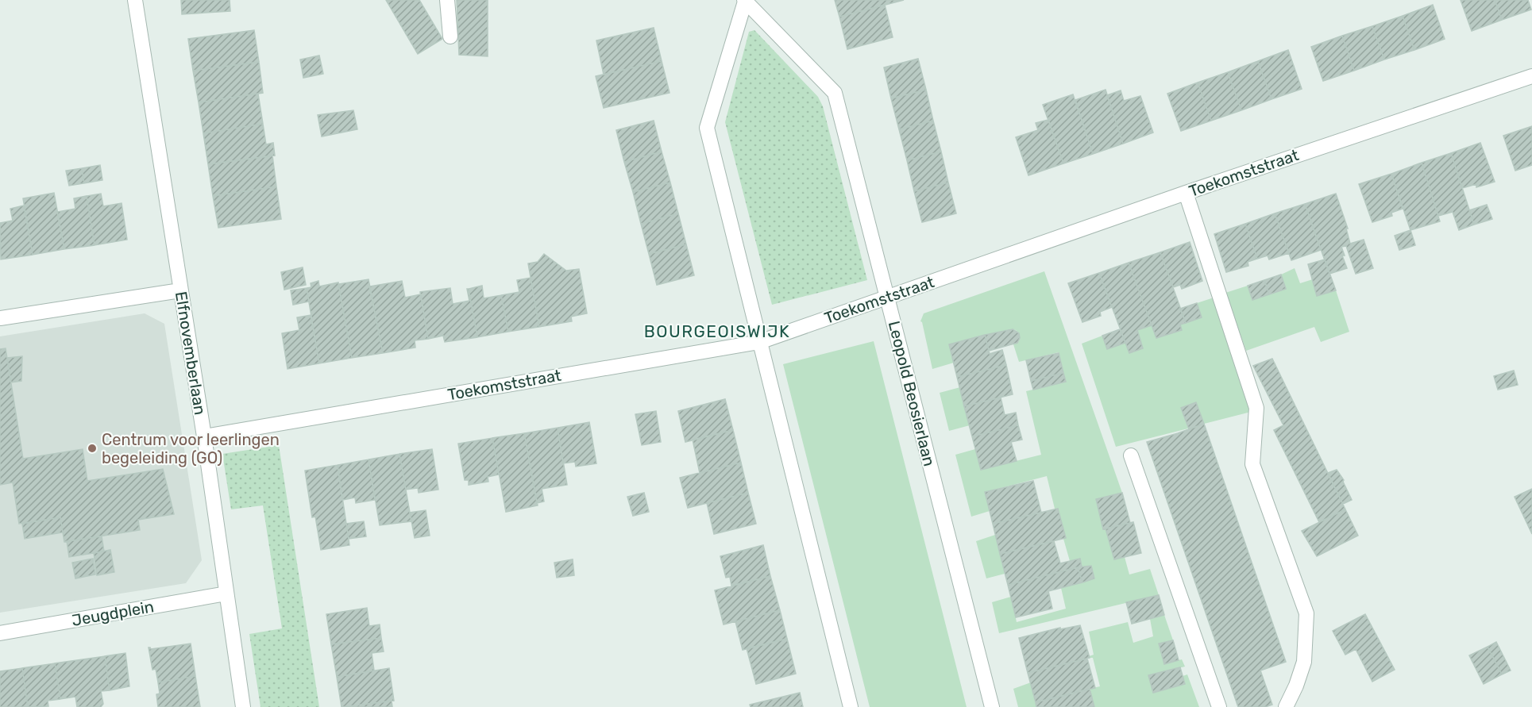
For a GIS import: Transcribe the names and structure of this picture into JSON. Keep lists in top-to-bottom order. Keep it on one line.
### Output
{"streets":{"street":["Toekomststraat","Elfnovemberlaan","Leopold Beosierlaan","Jeugdplein"]},"crossings":[["Toekomststraat","Elfnovemberlaan"],["Toekomststraat","Leopold Beosierlaan"],["Elfnovemberlaan","Jeugdplein"]],"districts":["BOURGEOISWIJK"],"places":["Centrum voor leerlingen begeleiding (GO)"]}
